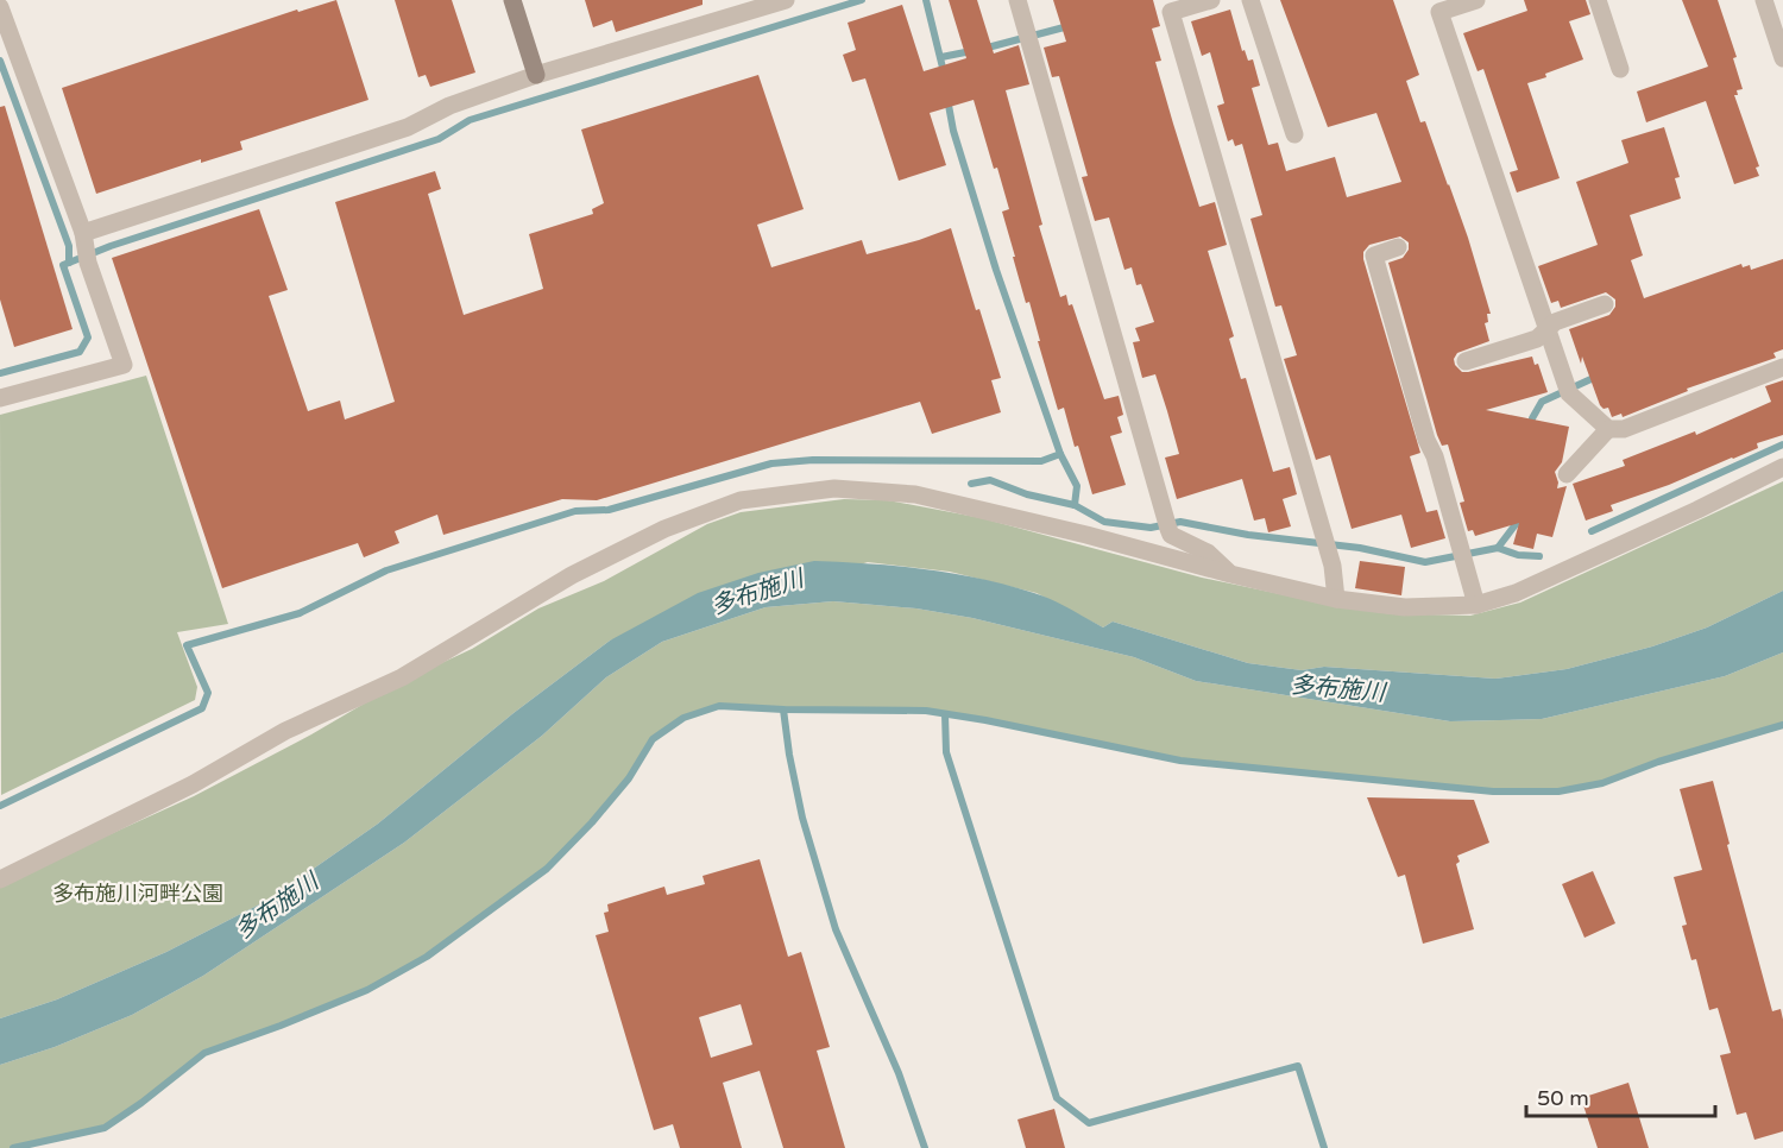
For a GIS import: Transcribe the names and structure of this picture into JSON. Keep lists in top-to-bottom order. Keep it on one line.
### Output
{"water":["多布施川"],"parks":["多布施川河畔公園"],"scale_bar":"50 m"}
